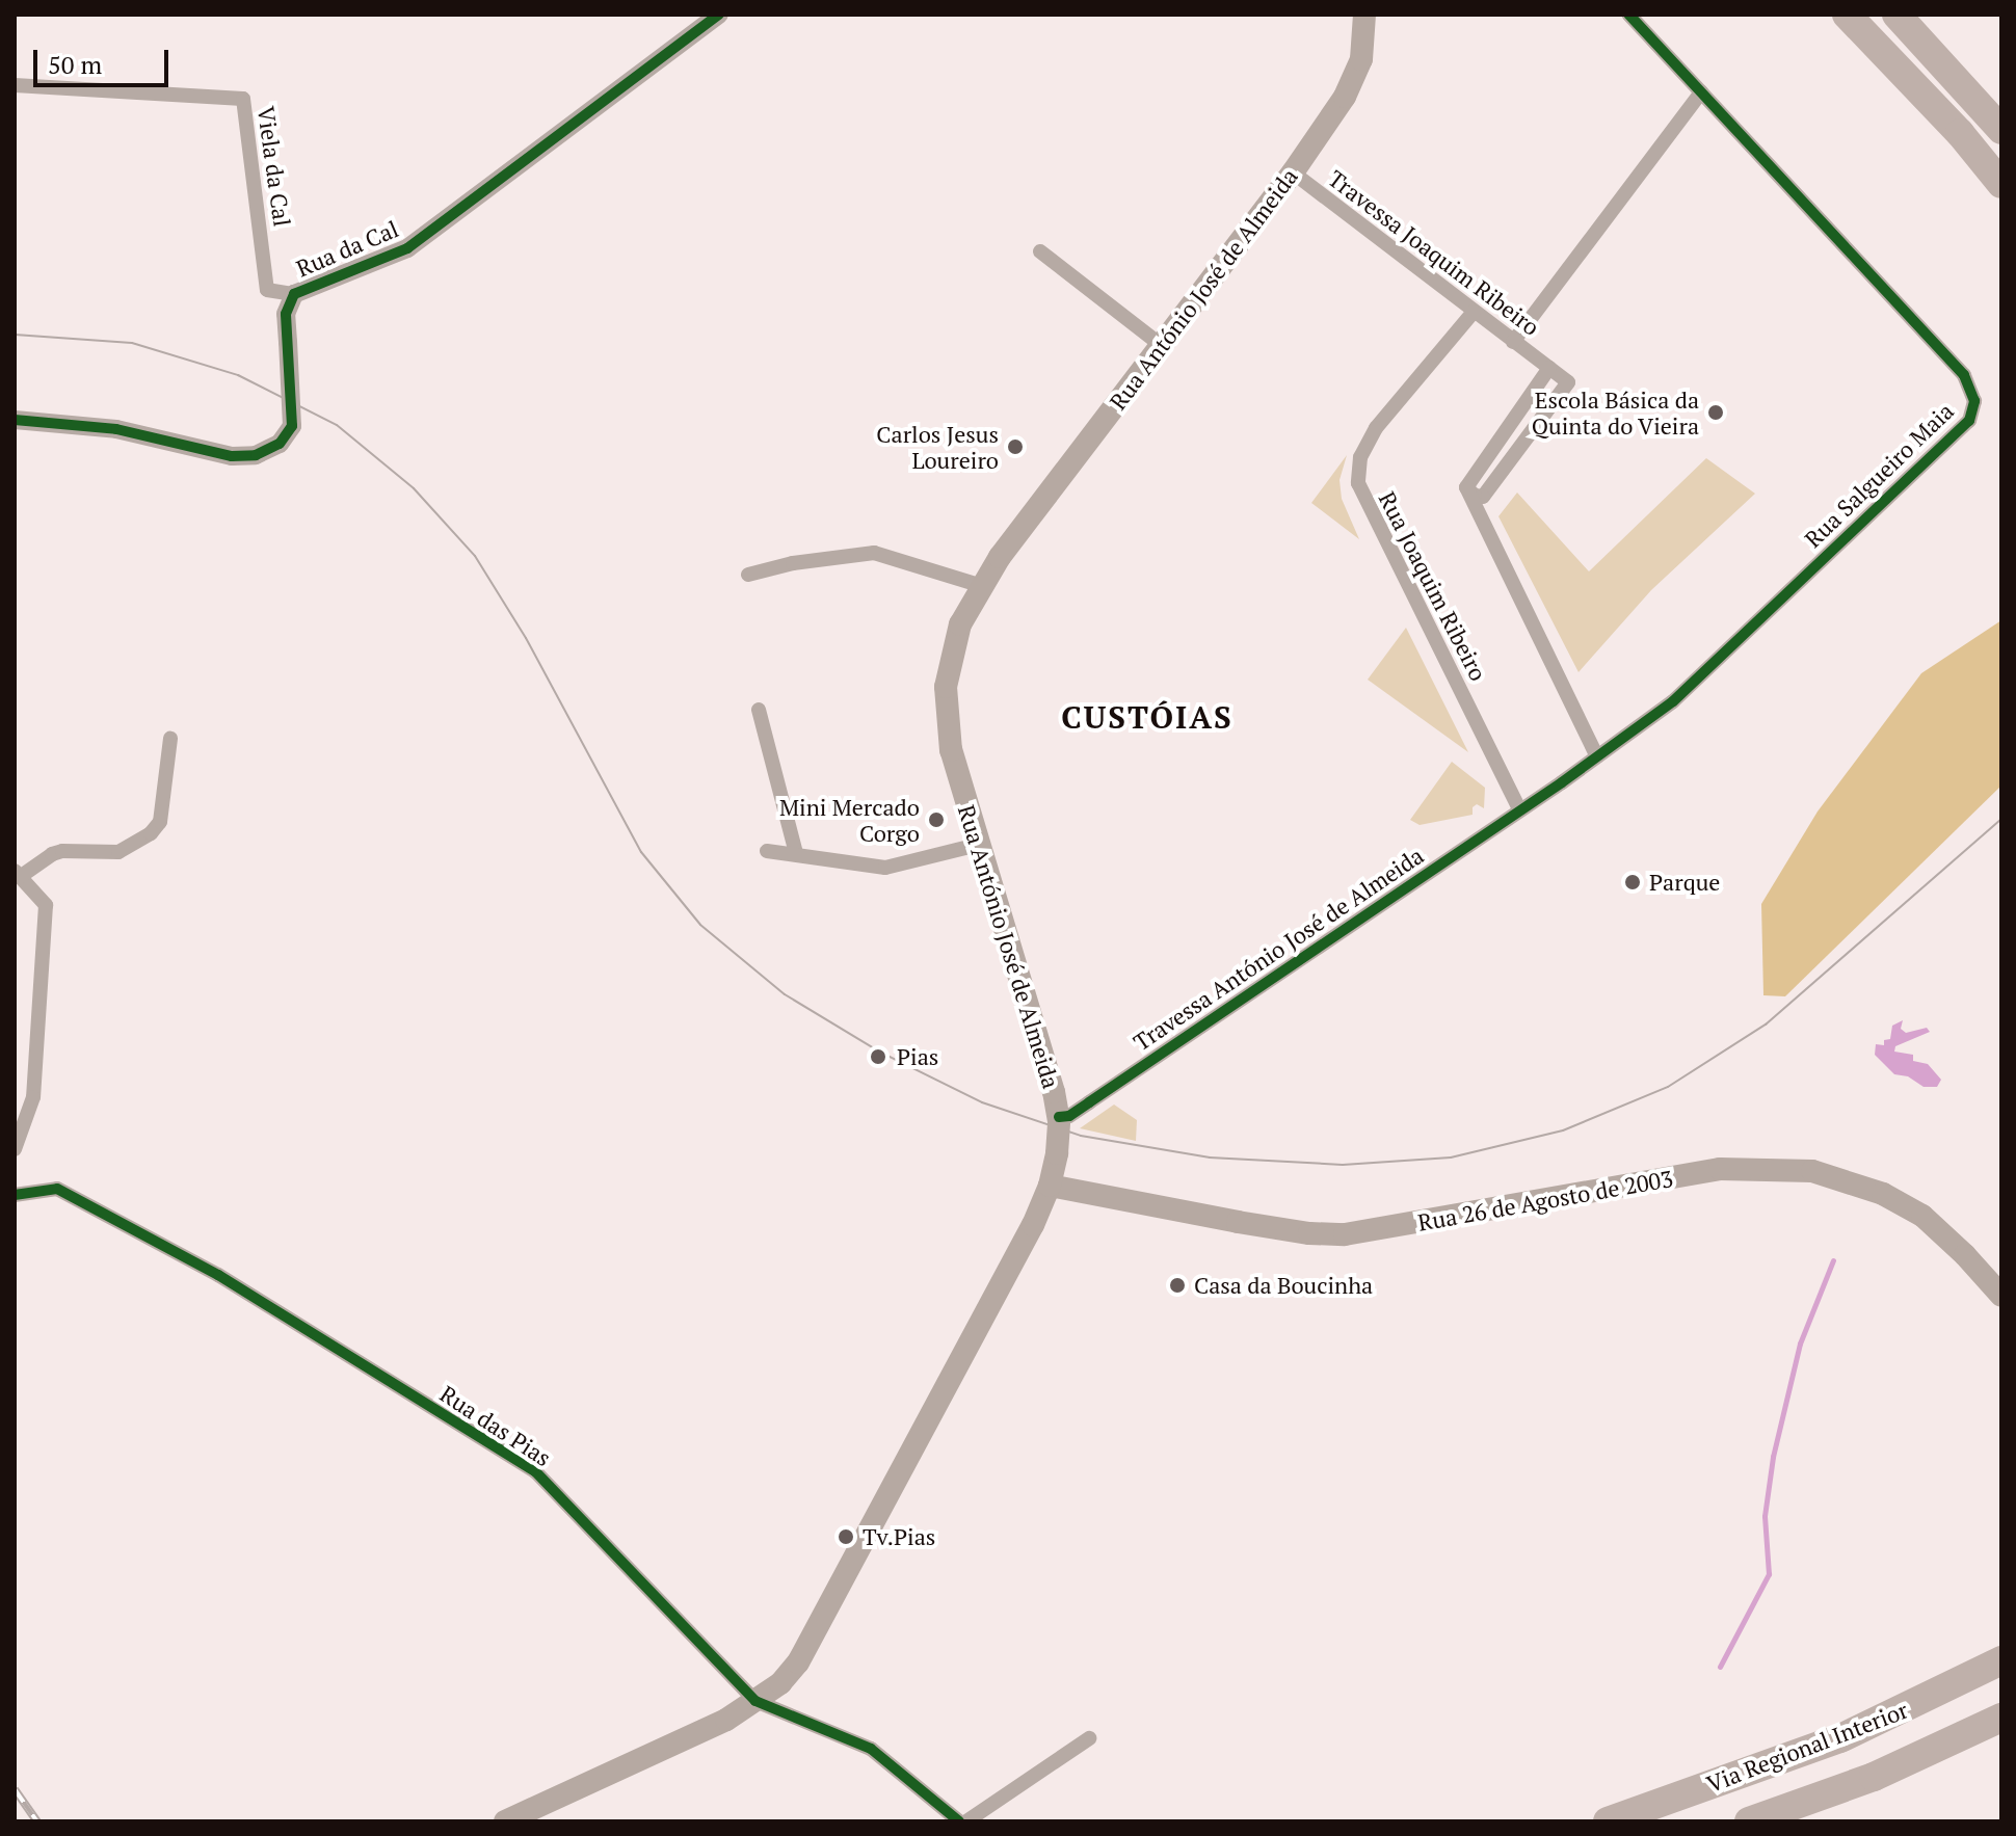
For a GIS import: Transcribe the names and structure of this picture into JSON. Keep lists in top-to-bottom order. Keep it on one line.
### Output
{"streets":{"highway":["Via Regional Interior"],"main road":["Rua António José de Almeida","Rua 26 de Agosto de 2003"],"street":["Viela da Cal","Rua da Cal","Travessa Joaquim Ribeiro","Rua Salgueiro Maia","Rua Joaquim Ribeiro","Travessa António José de Almeida","Rua das Pias"]},"crossings":[["Viela da Cal","Rua da Cal"],["Travessa Joaquim Ribeiro","Rua António José de Almeida"],["Travessa Joaquim Ribeiro","Rua Joaquim Ribeiro"],["Rua António José de Almeida","Travessa António José de Almeida"],["Rua António José de Almeida","Rua 26 de Agosto de 2003"],["Rua António José de Almeida","Rua das Pias"],["Rua Salgueiro Maia","Rua Joaquim Ribeiro"],["Rua Salgueiro Maia","Travessa António José de Almeida"],["Rua Joaquim Ribeiro","Travessa António José de Almeida"]],"districts":["CUSTÓIAS"],"places":["Escola Básica da Quinta do Vieira","Carlos Jesus Loureiro","Mini Mercado Corgo","Parque","Pias","Casa da Boucinha","Tv.Pias"],"scale_bar":"50 m"}
